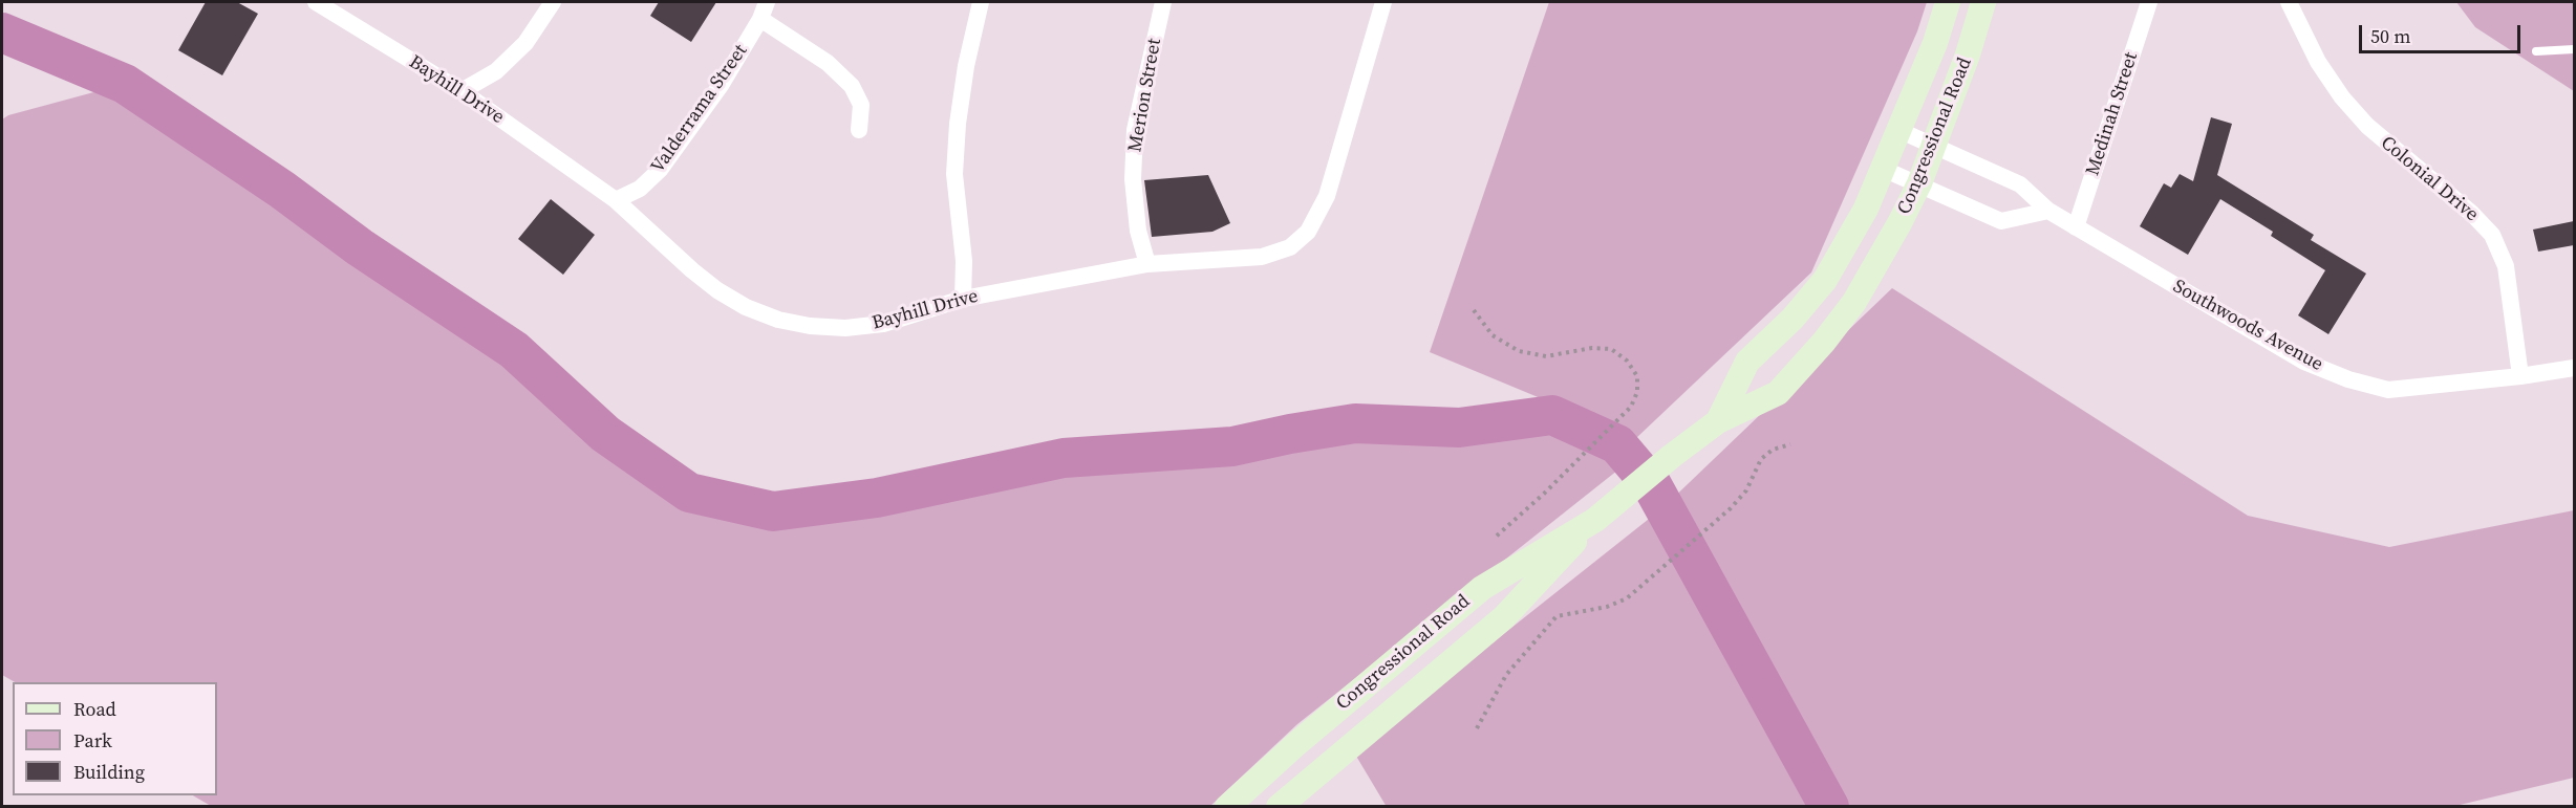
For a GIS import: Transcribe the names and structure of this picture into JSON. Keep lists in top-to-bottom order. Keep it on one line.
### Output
{"streets":{"main road":["Congressional Road"],"street":["Bayhill Drive","Merion Street","Valderrama Street","Medinah Street","Colonial Drive","Southwoods Avenue"]},"crossings":[["Bayhill Drive","Merion Street"],["Bayhill Drive","Valderrama Street"],["Medinah Street","Southwoods Avenue"],["Congressional Road","Southwoods Avenue"],["Colonial Drive","Southwoods Avenue"]],"legend":["Road","Park","Building"],"scale_bar":"50 m"}
